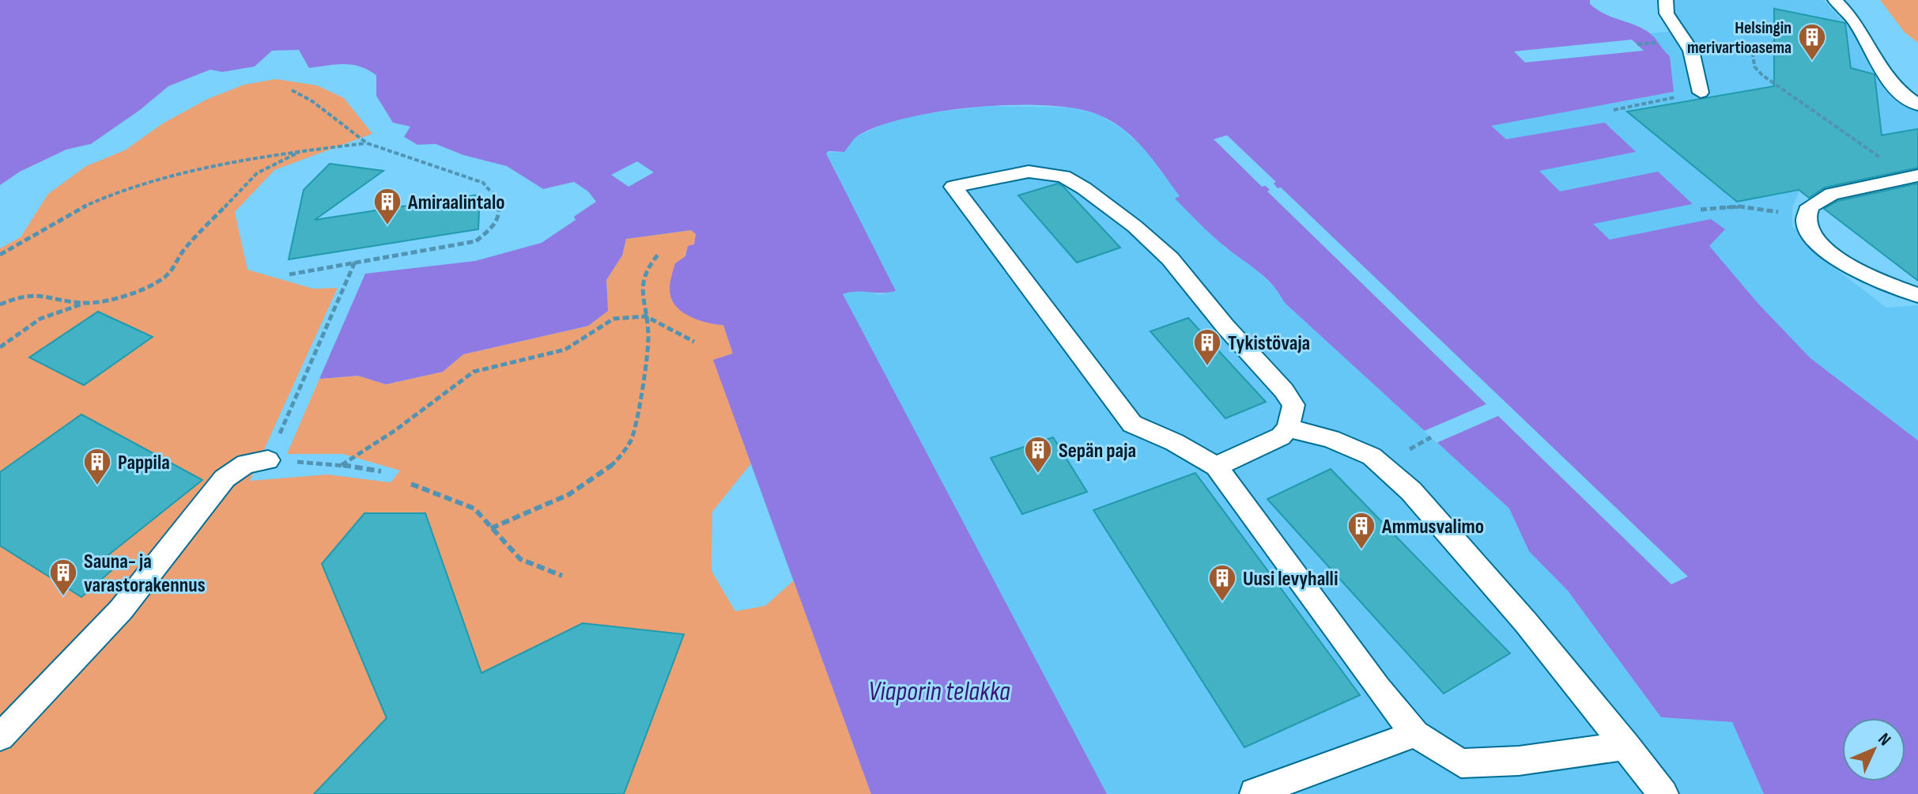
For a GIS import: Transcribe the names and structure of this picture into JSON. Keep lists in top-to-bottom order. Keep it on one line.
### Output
{"water":["Viaporin telakka"],"places":{"building":["Helsingin merivartioasema","Amiraalintalo","Tykistövaja","Sepän paja","Pappila","Ammusvalimo","Sauna- ja varastorakennus","Uusi levyhalli"]},"north":"top right"}
